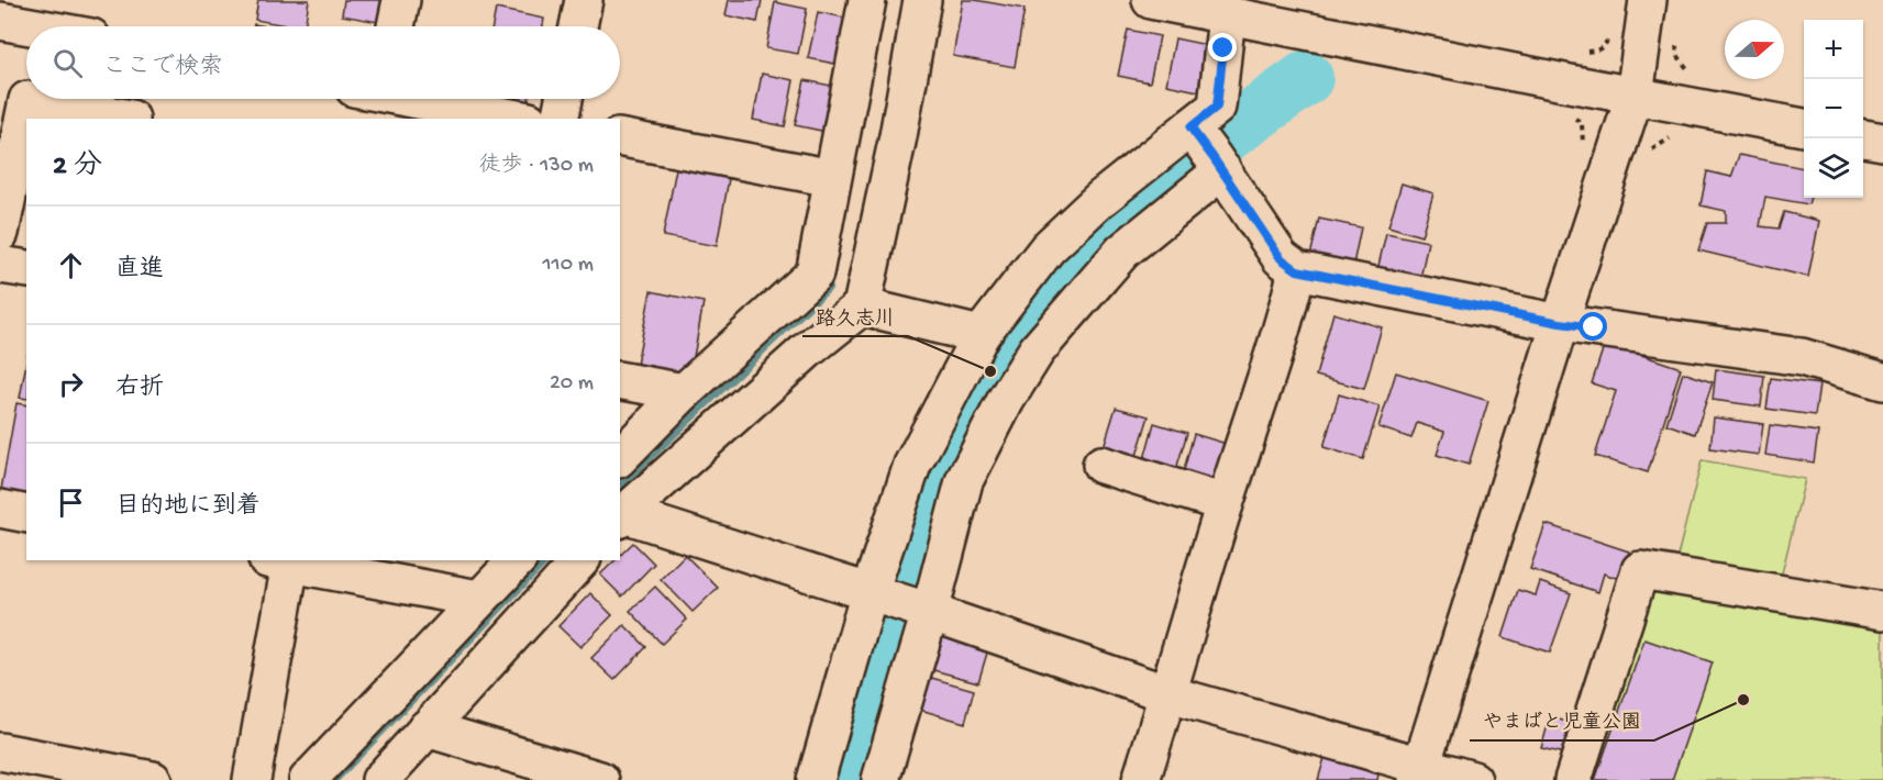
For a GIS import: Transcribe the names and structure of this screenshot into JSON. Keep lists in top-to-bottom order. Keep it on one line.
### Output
{"places":["路久志川","やまばと児童公園"],"north":"right","page":{"map_buttons":["+","−"],"search":"ここで検索","heading":["2 分","徒歩 · 130 m"],"list":[["直進","110 m"],["右折","20 m"],"目的地に到着"]}}
